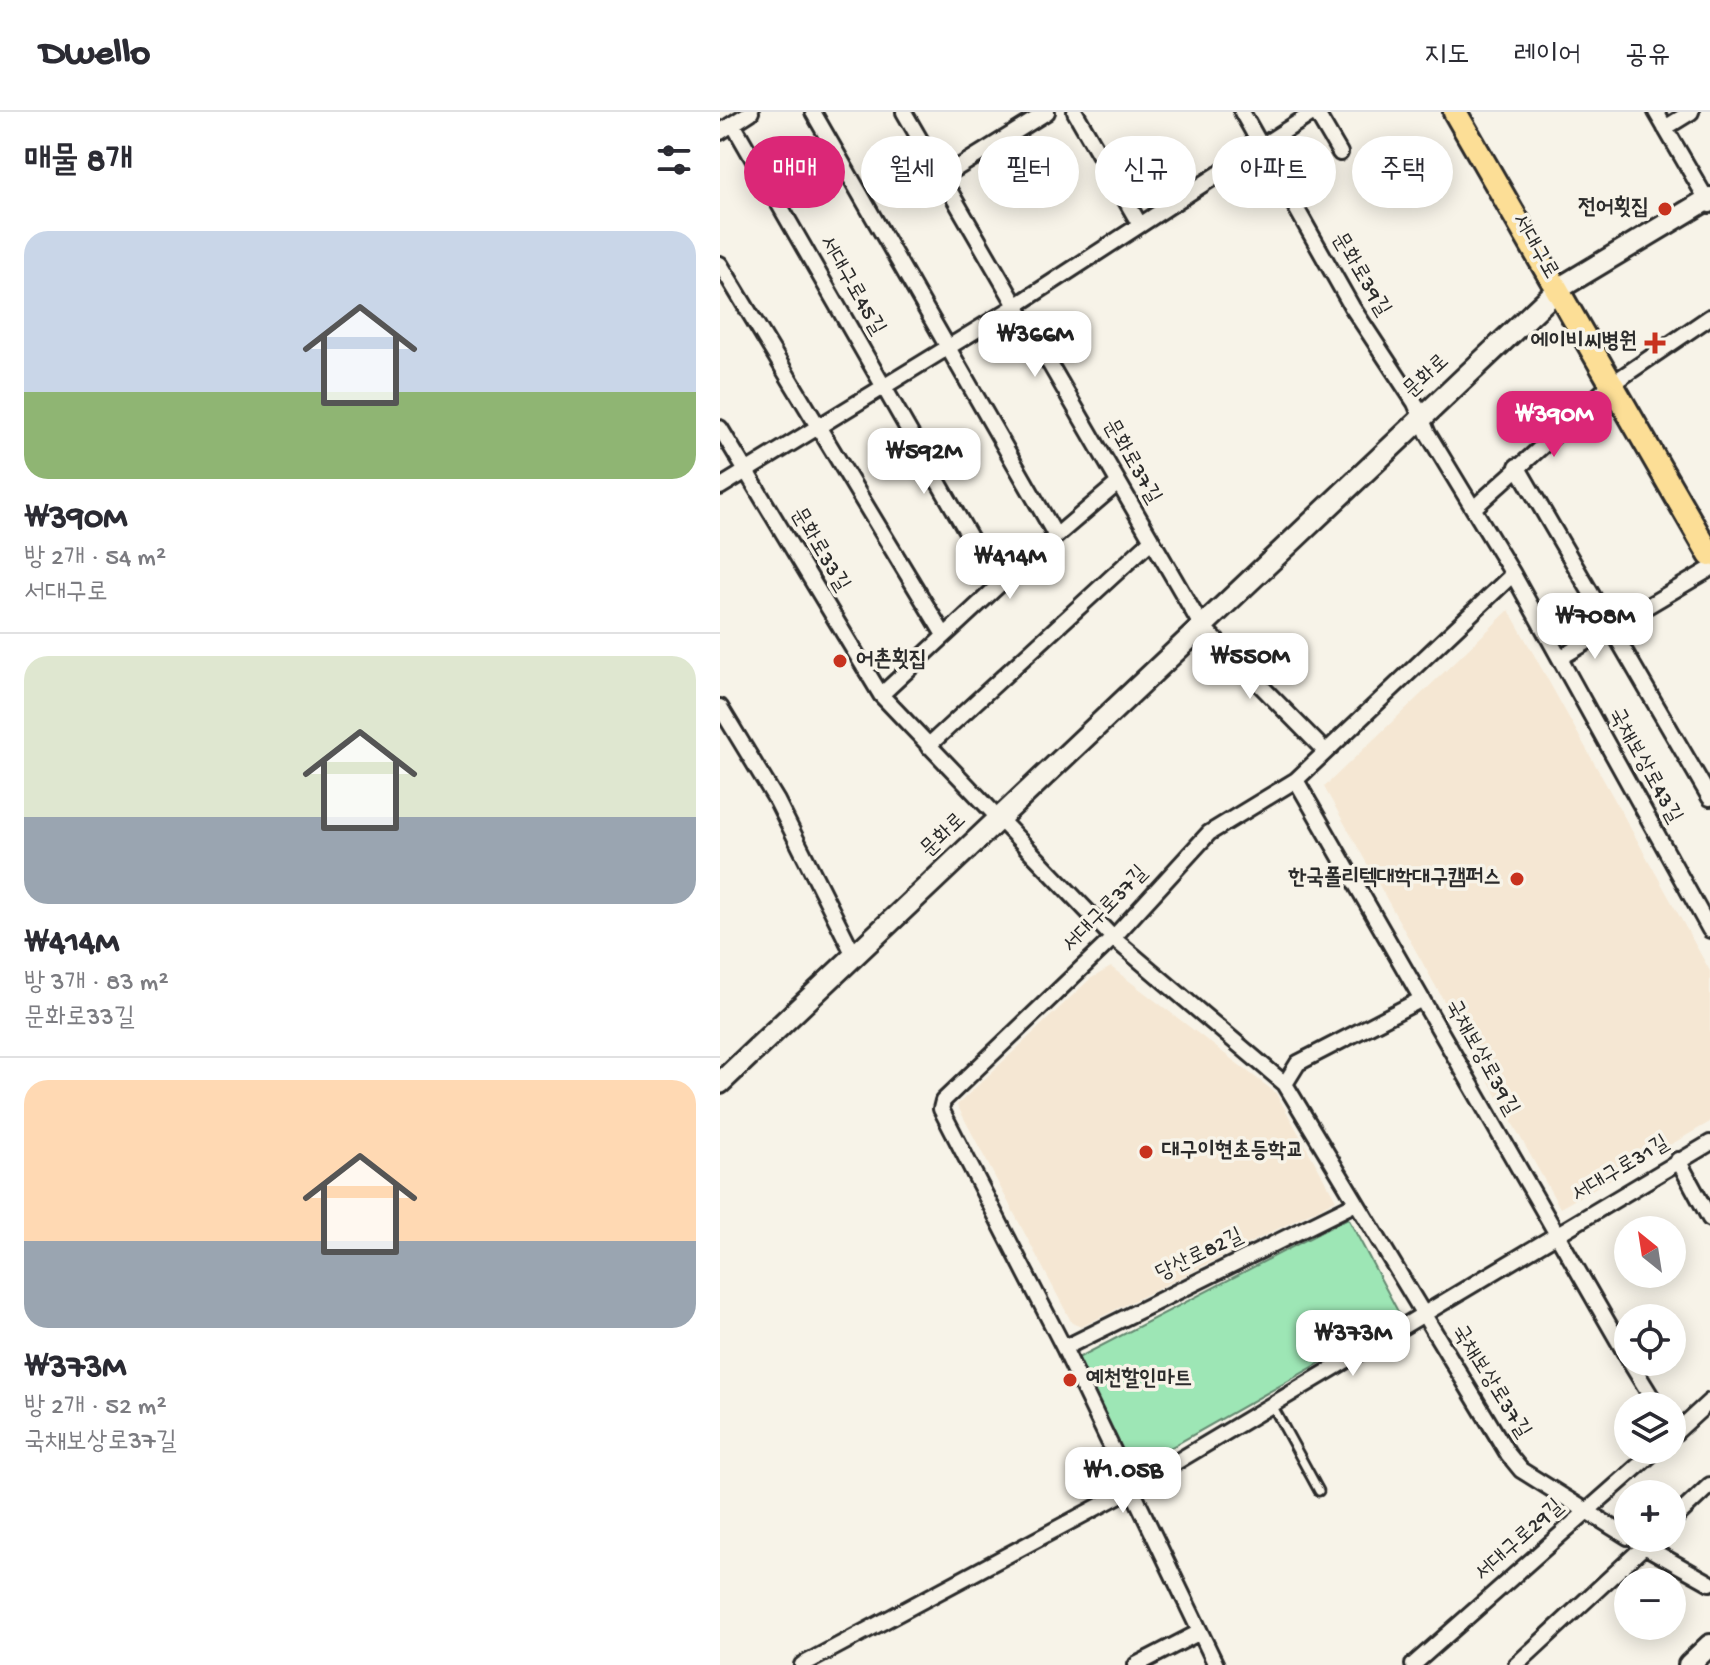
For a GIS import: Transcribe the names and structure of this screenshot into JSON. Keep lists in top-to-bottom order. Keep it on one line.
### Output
{"streets":{"main road":["서대구로","문화로"],"street":["문화로39길","서대구로45길","문화로37길","문화로33길","국채보상로43길","서대구로37길","국채보상로39길","서대구로31길","당산로82길","국채보상로37길","서대구로29길"]},"crossings":[["서대구로","문화로"],["문화로39길","문화로"],["문화로39길","국채보상로43길"],["문화로","문화로37길"],["문화로","문화로33길"],["문화로","국채보상로43길"],["문화로","국채보상로37길"],["문화로33길","국채보상로37길"],["국채보상로43길","서대구로37길"],["서대구로37길","국채보상로39길"],["서대구로37길","당산로82길"],["서대구로37길","국채보상로37길"],["국채보상로39길","서대구로31길"],["서대구로31길","국채보상로37길"],["당산로82길","국채보상로37길"],["국채보상로37길","서대구로29길"]],"places":{"other":["전어횟집","어촌횟집","한국폴리텍대학대구캠퍼스","대구이현초등학교","예천할인마트"],"health":["에이비씨병원"]},"north":"top left","page":{"header":"Dwello","nav":["지도","레이어","공유"],"heading":"매물 8개","chip":["매매","월세","필터","신규","아파트","주택"],"list":[{"name":"₩390M","note":"방 2개 · 54 m² · 서대구로"},{"name":"₩414M","note":"방 3개 · 83 m² · 문화로33길"},{"name":"₩373M","note":"방 2개 · 52 m² · 국채보상로37길"}],"price":["₩366M","₩390M","₩592M","₩414M","₩708M","₩550M","₩373M","₩1.05B"],"map_buttons":["+","−"]}}
